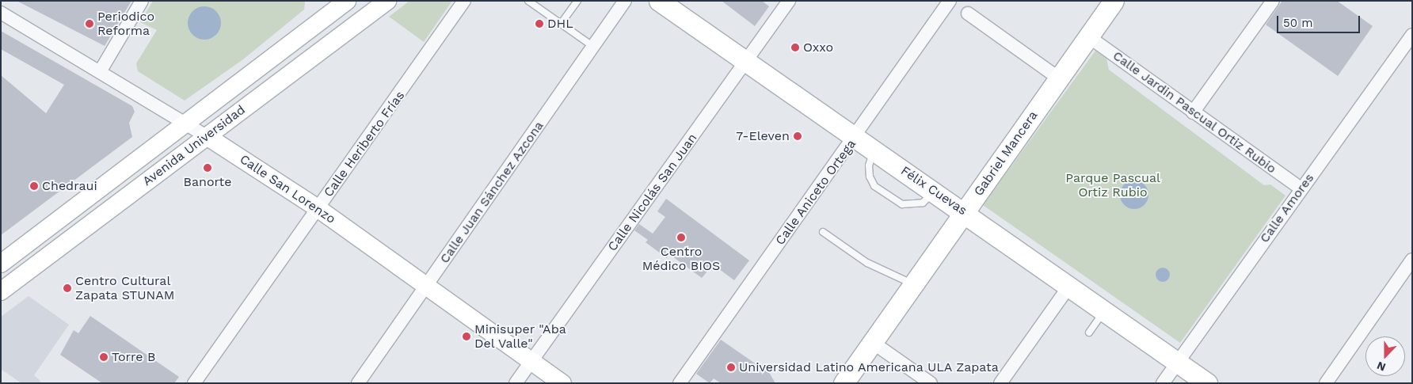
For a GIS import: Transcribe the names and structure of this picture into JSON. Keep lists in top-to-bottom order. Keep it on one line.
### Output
{"streets":{"main road":["Avenida Universidad","Gabriel Mancera","Calle San Lorenzo","Félix Cuevas"],"street":["Calle Jardin Pascual Ortiz Rubio","Calle Heriberto Frías","Calle Juan Sánchez Azcona","Calle Nicolás San Juan","Calle Aniceto Ortega","Calle Amores"]},"crossings":[["Calle Jardin Pascual Ortiz Rubio","Gabriel Mancera"],["Calle Jardin Pascual Ortiz Rubio","Calle Amores"],["Calle Heriberto Frías","Calle San Lorenzo"],["Avenida Universidad","Calle San Lorenzo"],["Gabriel Mancera","Félix Cuevas"],["Calle San Lorenzo","Calle Juan Sánchez Azcona"],["Calle San Lorenzo","Calle Nicolás San Juan"],["Félix Cuevas","Calle Nicolás San Juan"],["Félix Cuevas","Calle Aniceto Ortega"],["Félix Cuevas","Calle Amores"]],"parks":["Parque Pascual Ortiz Rubio"],"places":["Periodico Reforma","DHL","Oxxo","7-Eleven","Banorte","Chedraui","Centro Médico BIOS","Centro Cultural Zapata STUNAM","Minisuper \"Aba Del Valle\"","Torre B","Universidad Latino Americana ULA Zapata"],"scale_bar":"50 m","north":"bottom"}
